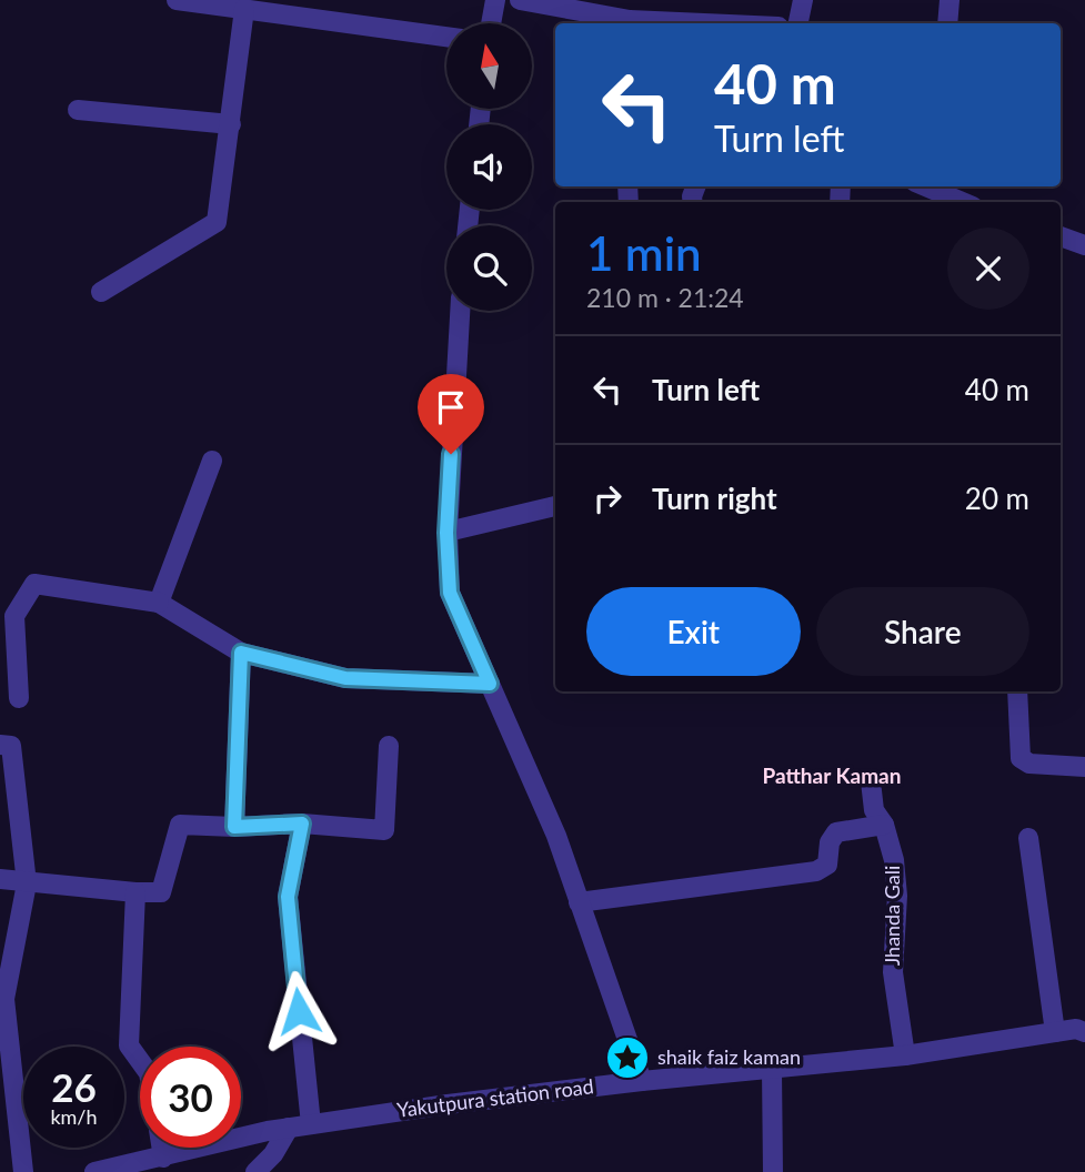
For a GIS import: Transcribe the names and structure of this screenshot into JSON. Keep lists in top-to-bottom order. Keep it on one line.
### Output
{"streets":{"street":["Jhanda Gali","Yakutpura station road"]},"crossings":[["Jhanda Gali","Yakutpura station road"]],"districts":["Patthar Kaman"],"places":{"place":["shaik faiz kaman"]},"north":"top","page":{"turn":["40 m","Turn left"],"heading":["1 min","210 m · 21:24"],"list":[{"name":"Turn left","value":"40 m"},{"name":"Turn right","value":"20 m"}],"buttons":["Exit","Share"],"speed":"26 km/h","limit":"30"}}
